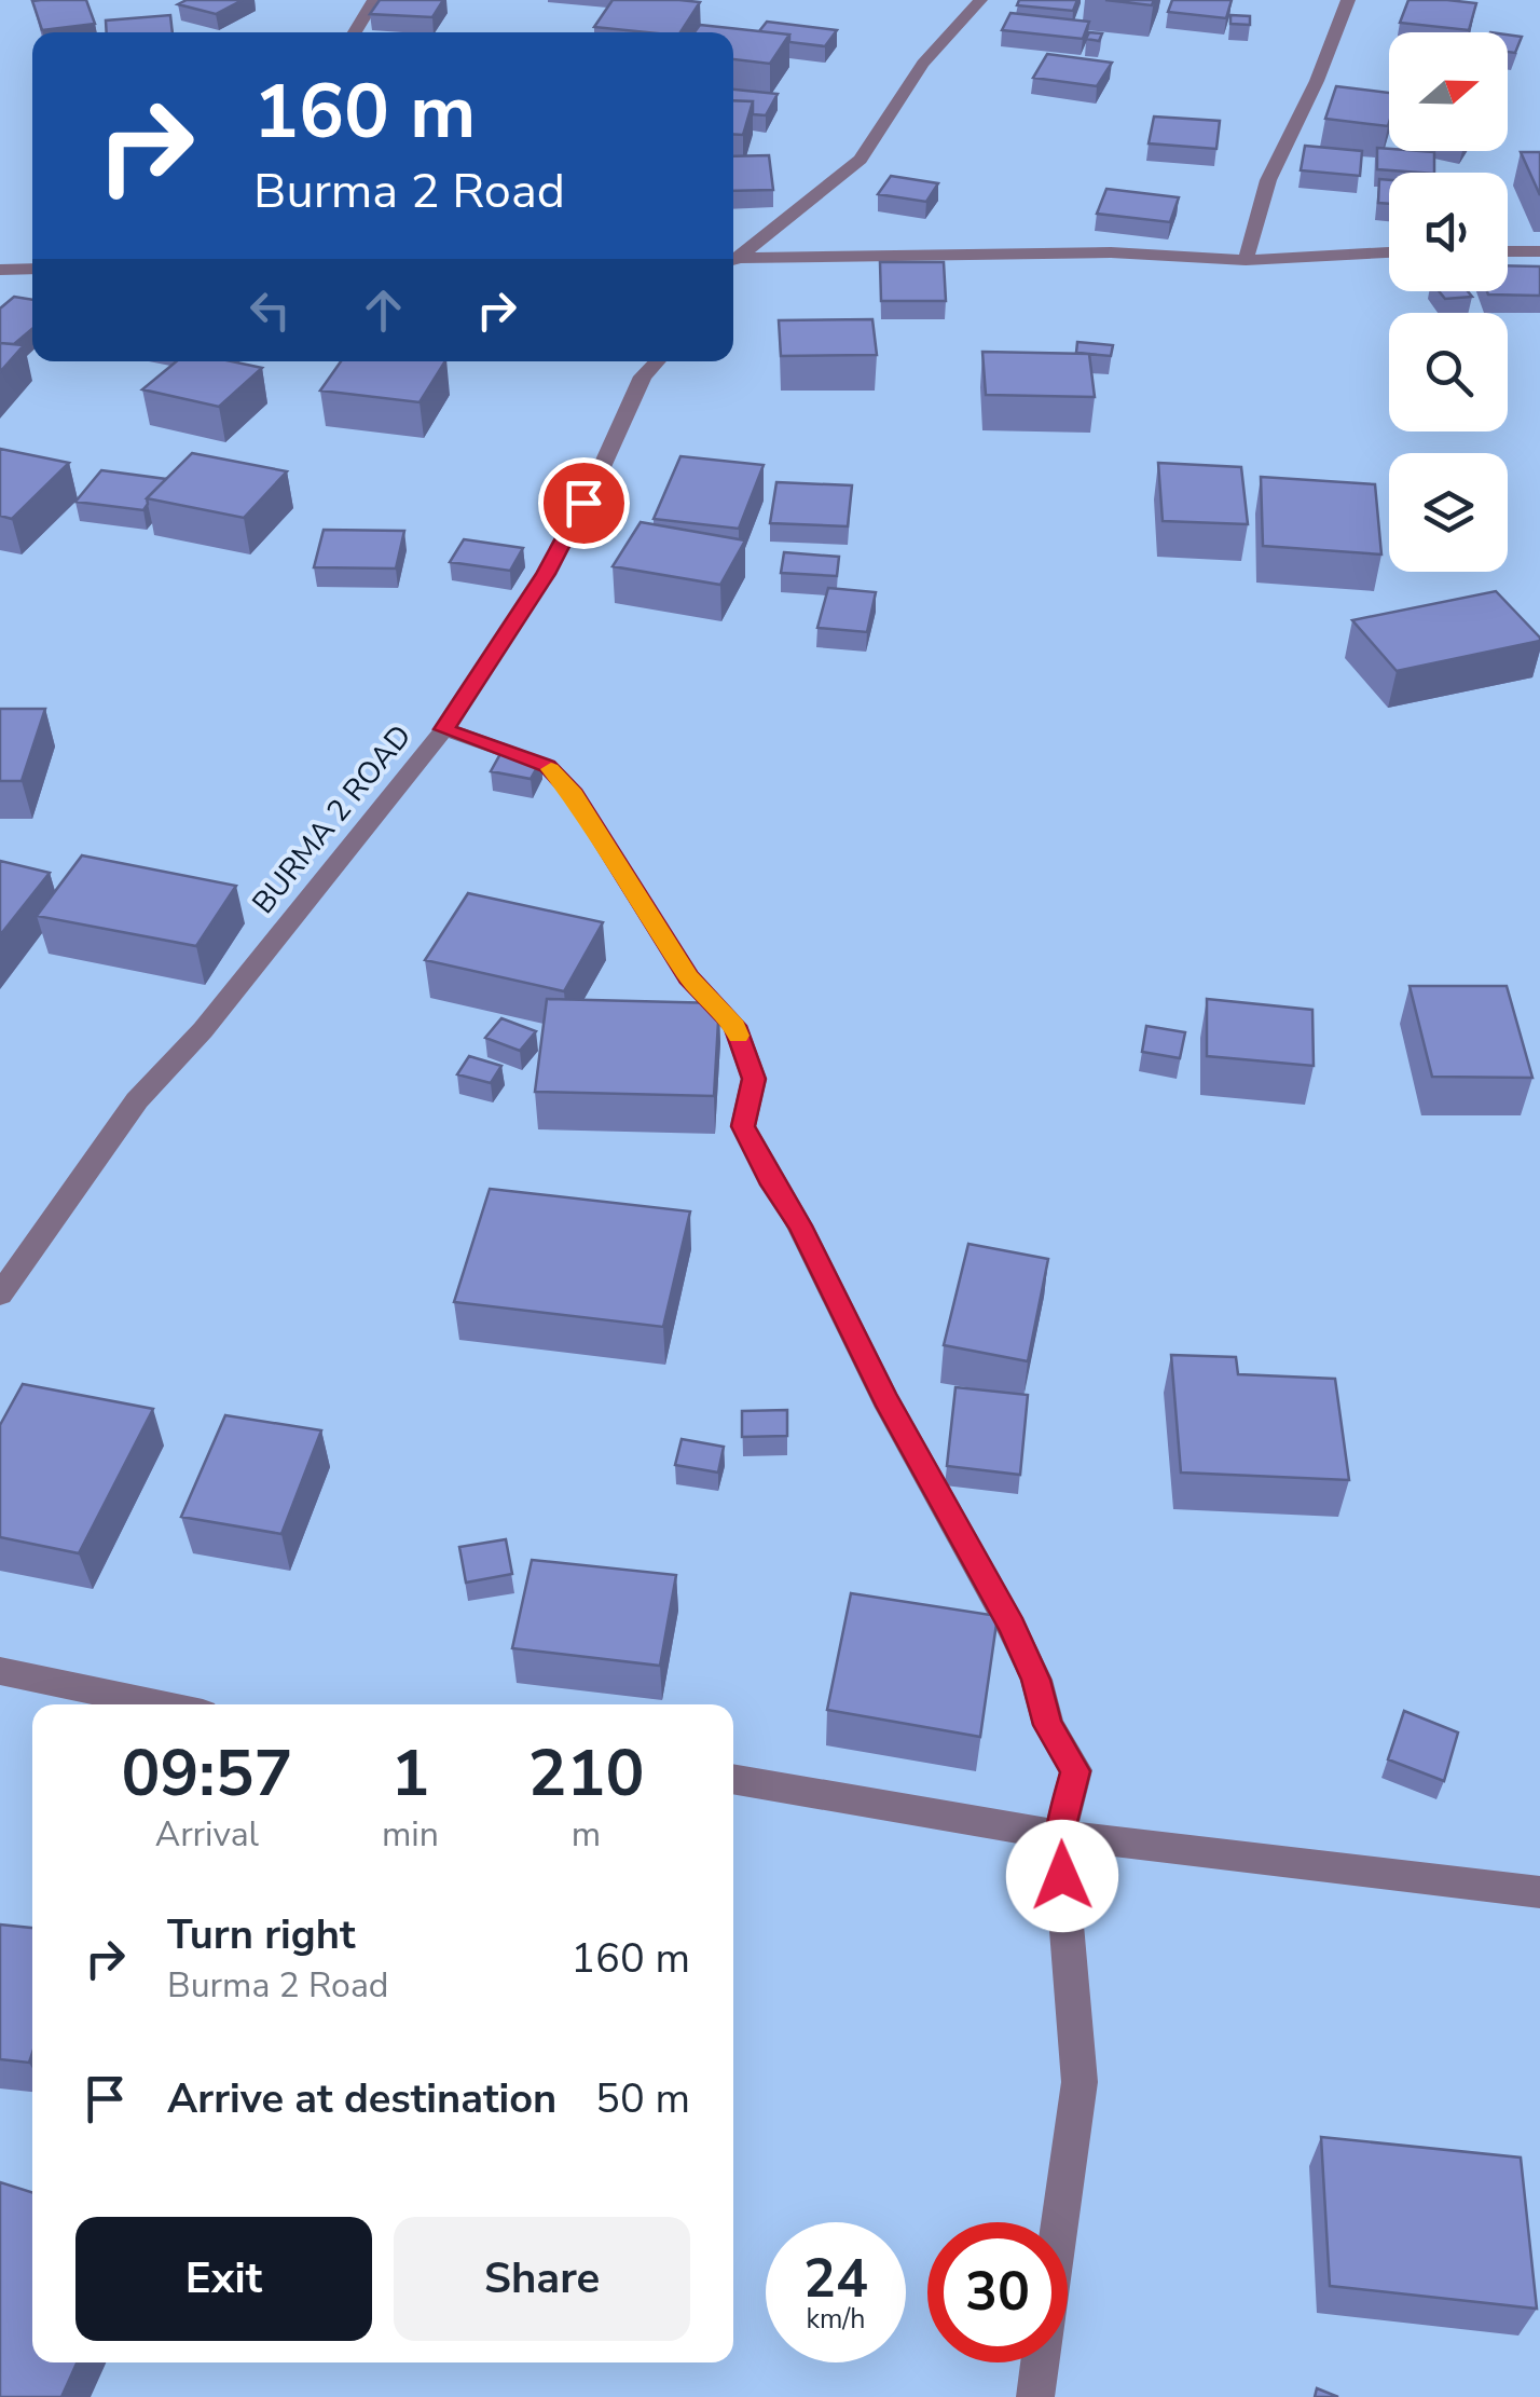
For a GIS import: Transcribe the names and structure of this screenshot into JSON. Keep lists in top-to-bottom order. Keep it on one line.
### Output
{"streets":{"street":["BURMA 2 ROAD"]},"north":"right","page":{"turn":["160 m","Burma 2 Road"],"eta":["09:57","Arrival","1","min","210","m"],"list":[{"name":"Turn right","note":"Burma 2 Road","value":"160 m"},{"name":"Arrive at destination","value":"50 m"}],"buttons":["Exit","Share"],"speed":"24 km/h","limit":"30"}}
